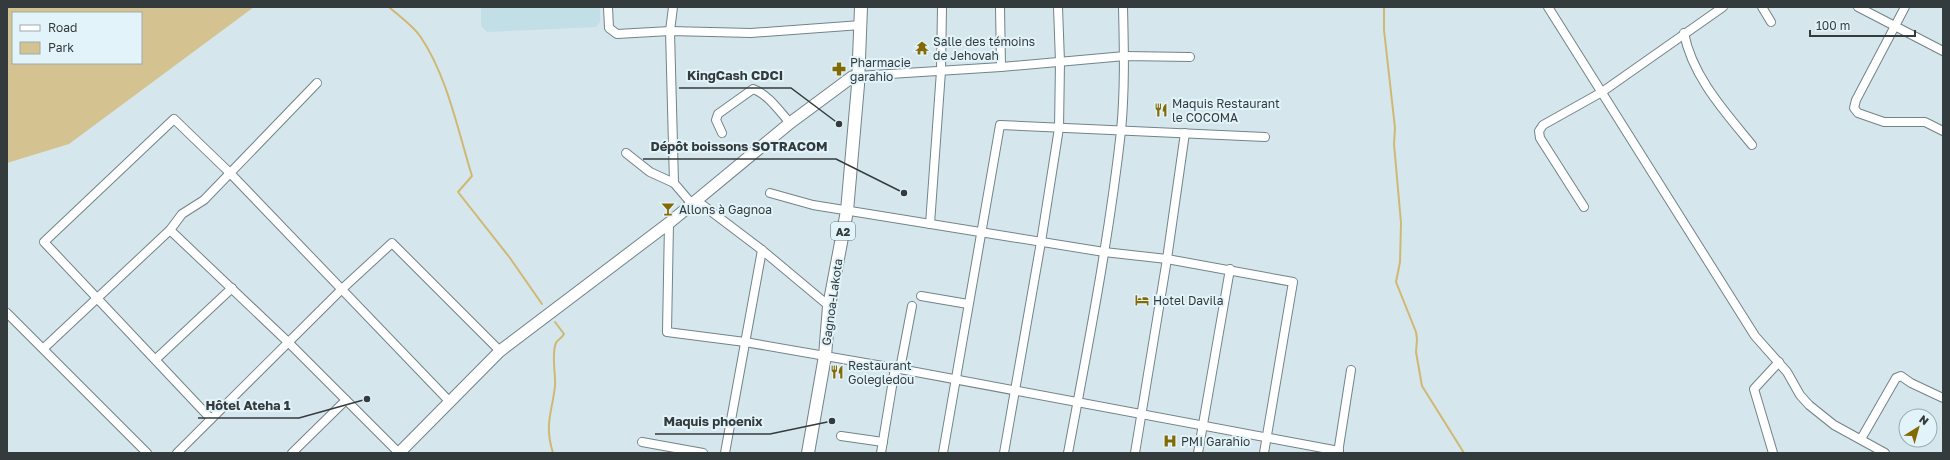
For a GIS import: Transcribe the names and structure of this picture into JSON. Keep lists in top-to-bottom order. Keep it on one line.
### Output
{"streets":{"main road":["A2","Gagnoa-Lakota"]},"places":{"temple":["Salle des témoins de Jehovah"],"pharmacy":["Pharmacie garahio"],"restaurant":["Maquis Restaurant le COCOMA","Restaurant Golegledou"],"other":["KingCash CDCI","Dépôt boissons SOTRACOM","Hôtel Ateha 1","Maquis phoenix"],"bar":["Allons à Gagnoa"],"hotel":["Hotel Davila"],"hospital":["PMI Garahio"]},"legend":["Road","Park"],"scale_bar":"100 m","north":"top right"}
